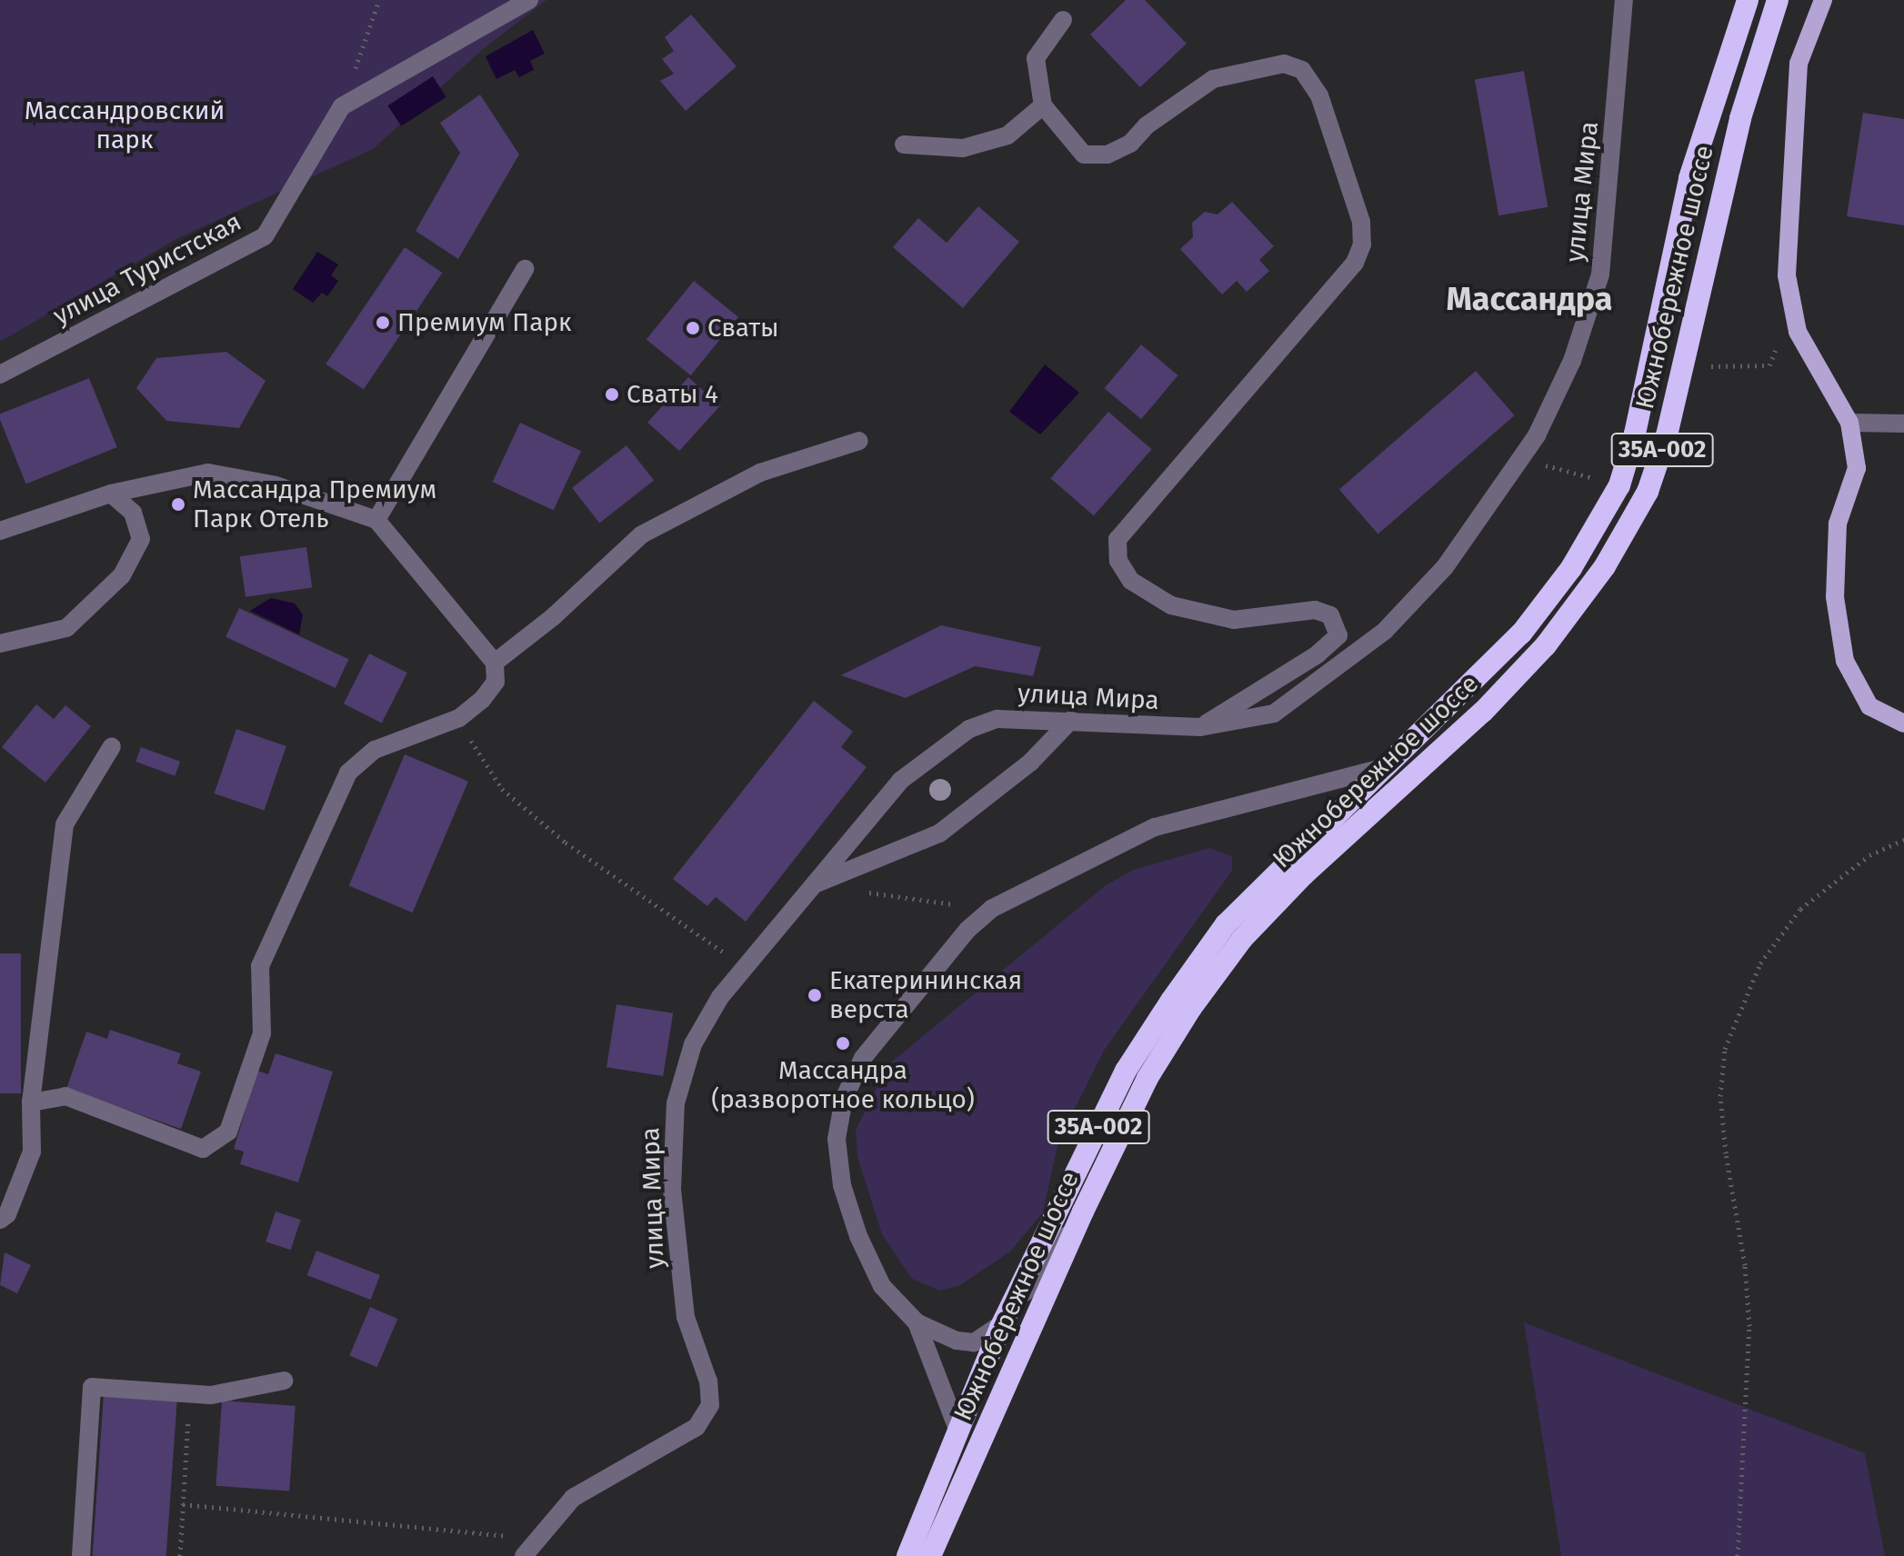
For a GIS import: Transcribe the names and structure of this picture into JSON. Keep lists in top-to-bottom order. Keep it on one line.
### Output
{"streets":{"highway":["Южнобережное шоссе","35А-002"],"street":["улица Мира","улица Туристская"]},"districts":["Массандра"],"parks":["Массандровский парк"],"places":["Премиум Парк","Сваты","Сваты 4","Массандра Премиум Парк Отель","Екатерининская верста","Массандра (разворотное кольцо)"]}
